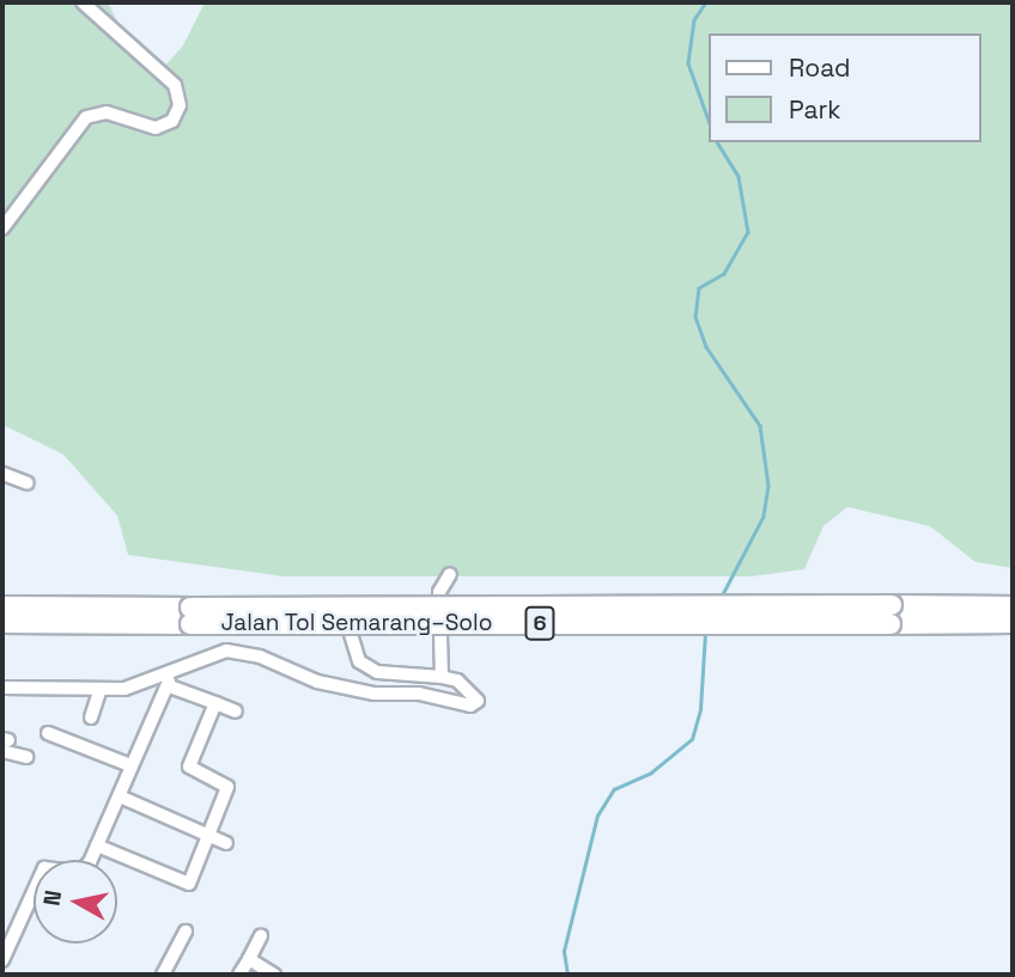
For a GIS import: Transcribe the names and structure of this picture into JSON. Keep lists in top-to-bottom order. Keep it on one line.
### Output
{"streets":{"highway":["Jalan Tol Semarang–Solo","6"]},"legend":["Road","Park"],"north":"left"}
